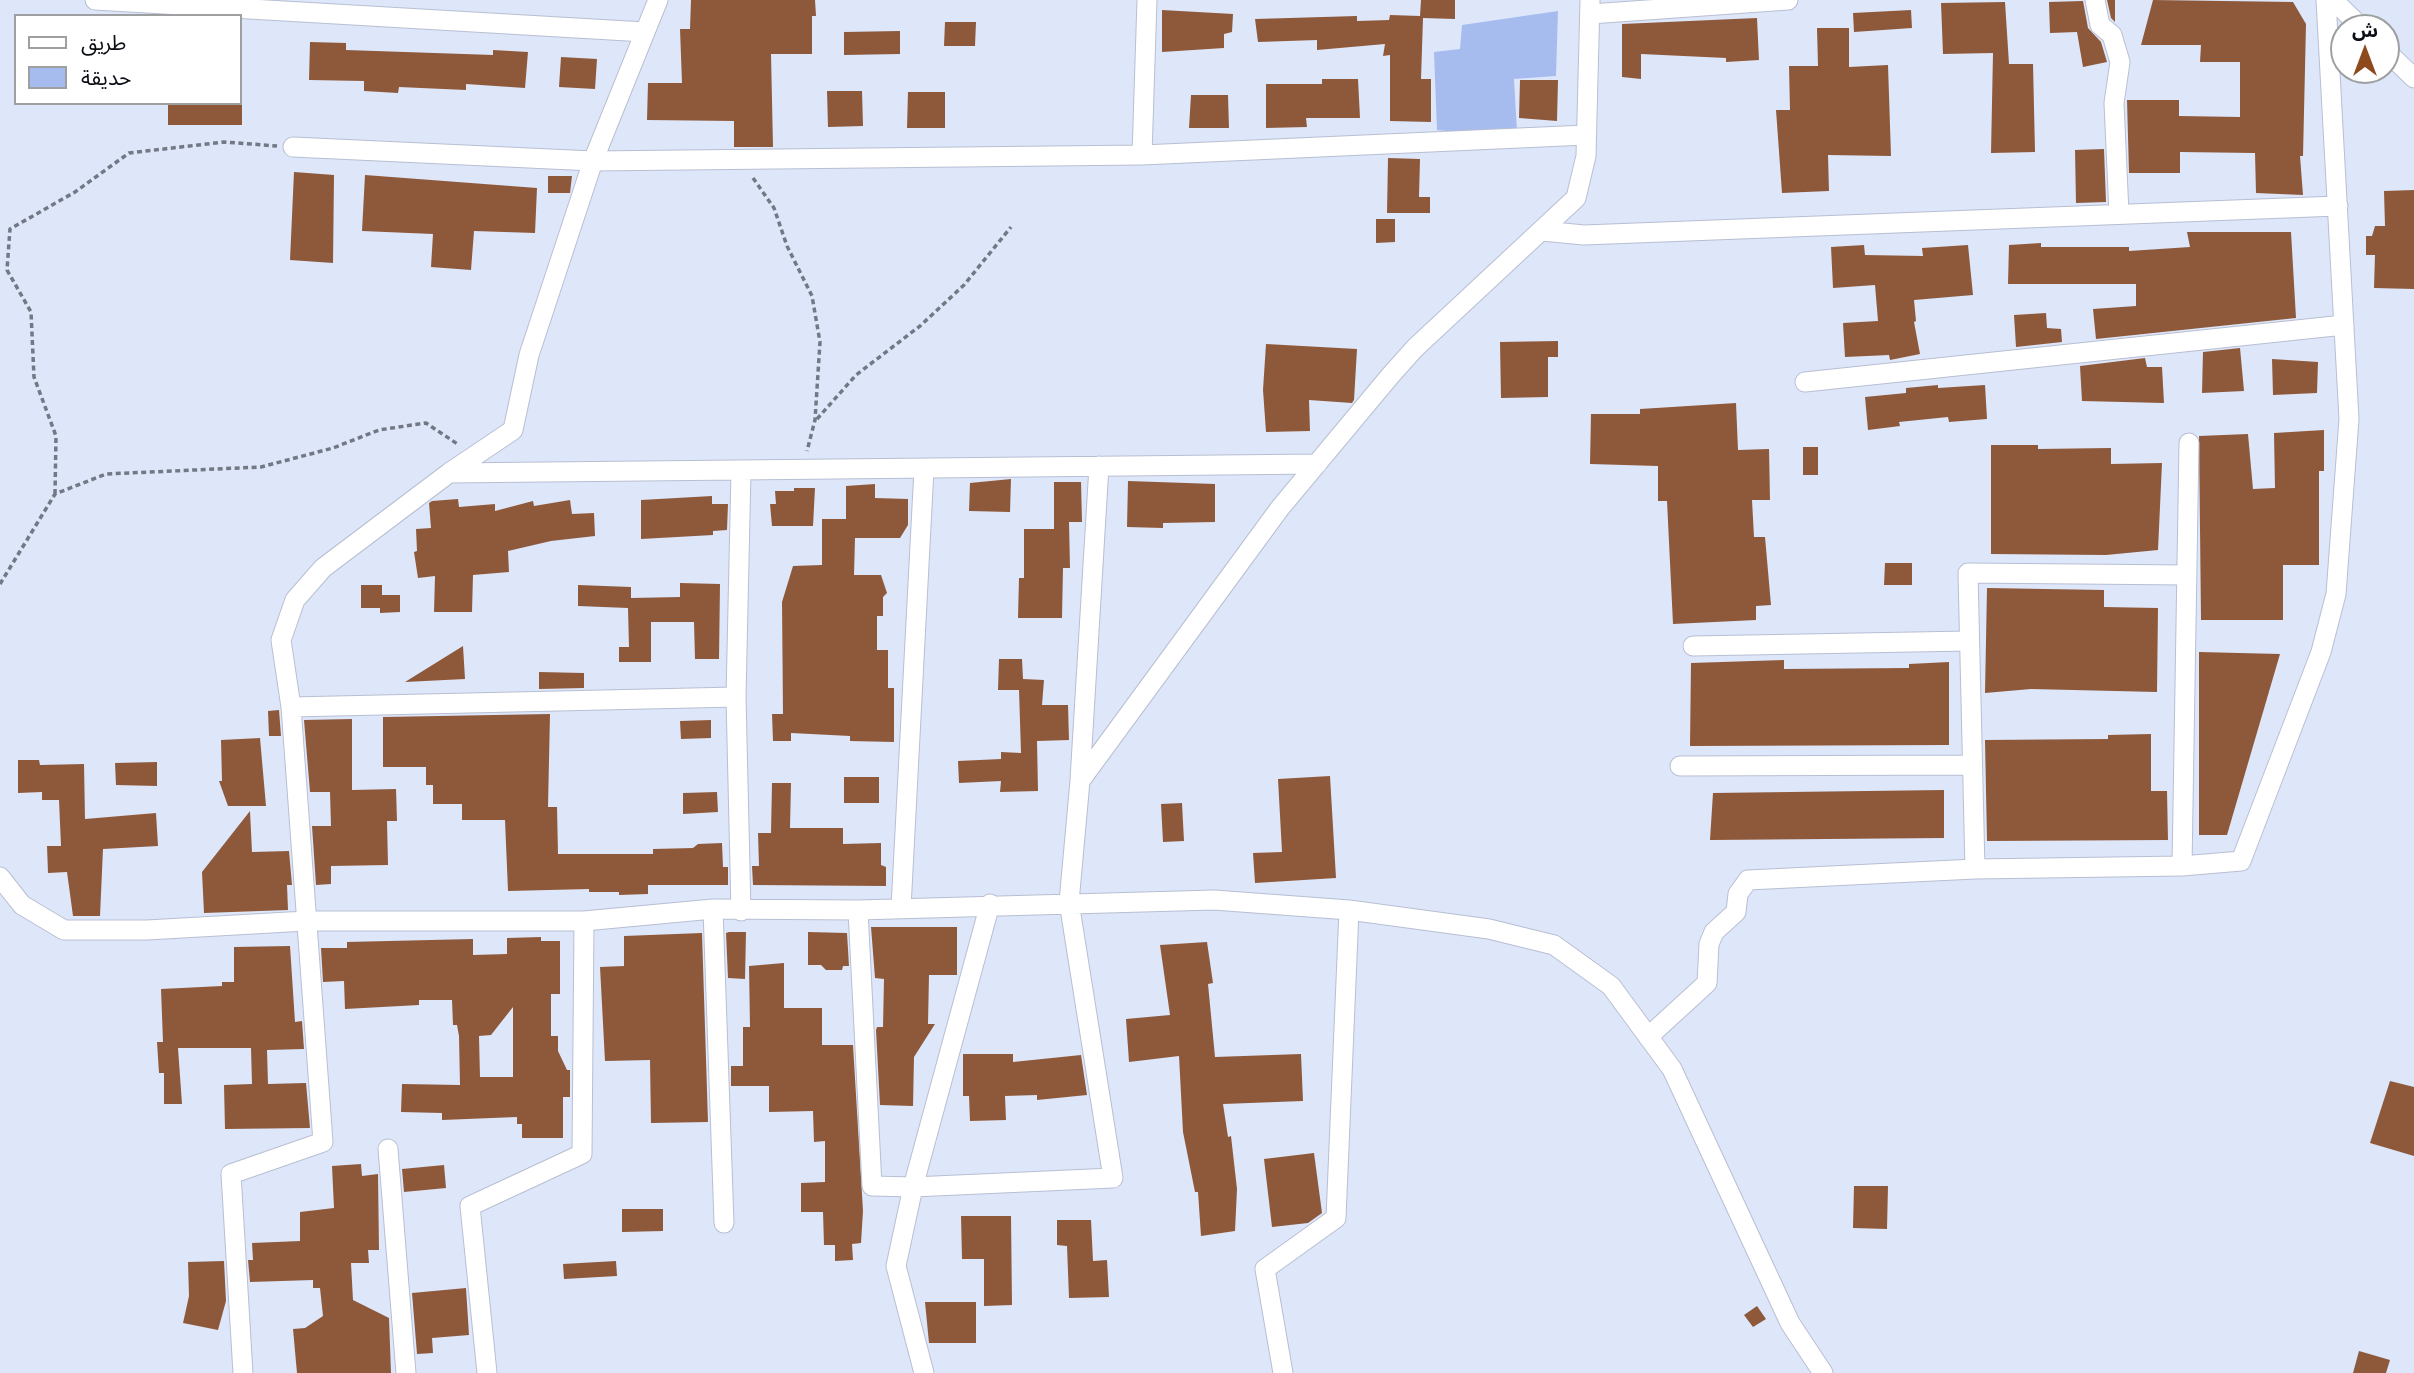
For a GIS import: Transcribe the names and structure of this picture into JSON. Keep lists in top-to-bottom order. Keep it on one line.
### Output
{"legend":["طريق","حديقة"],"north":"top"}
